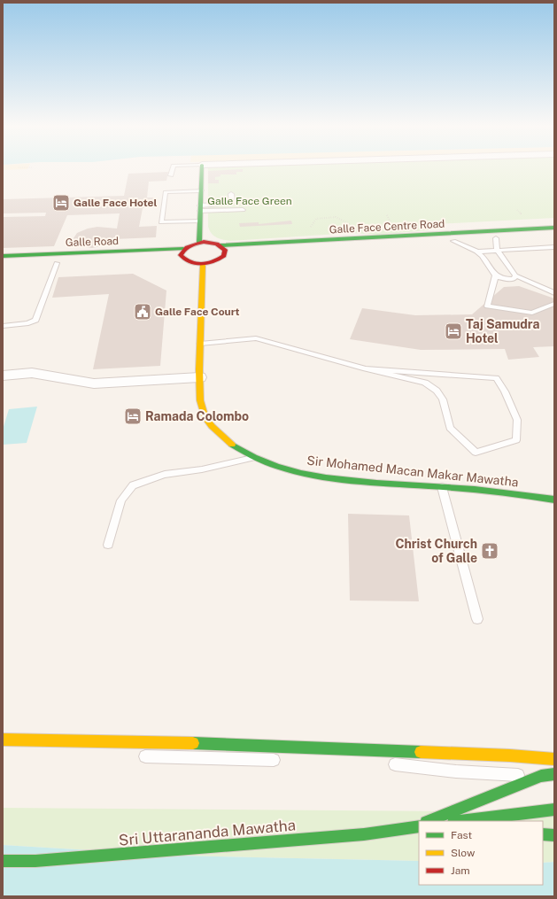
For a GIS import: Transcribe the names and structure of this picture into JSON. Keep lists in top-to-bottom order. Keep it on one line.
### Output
{"streets":{"main road":["Galle Face Centre Road","Galle Road","Sir Mohamed Macan Makar Mawatha","Sri Uttarananda Mawatha"]},"parks":["Galle Face Green"],"places":{"hotel":["Galle Face Hotel","Taj Samudra Hotel","Ramada Colombo"],"public building":["Galle Face Court"],"church":["Christ Church of Galle"]},"legend":["Fast","Slow","Jam"]}
